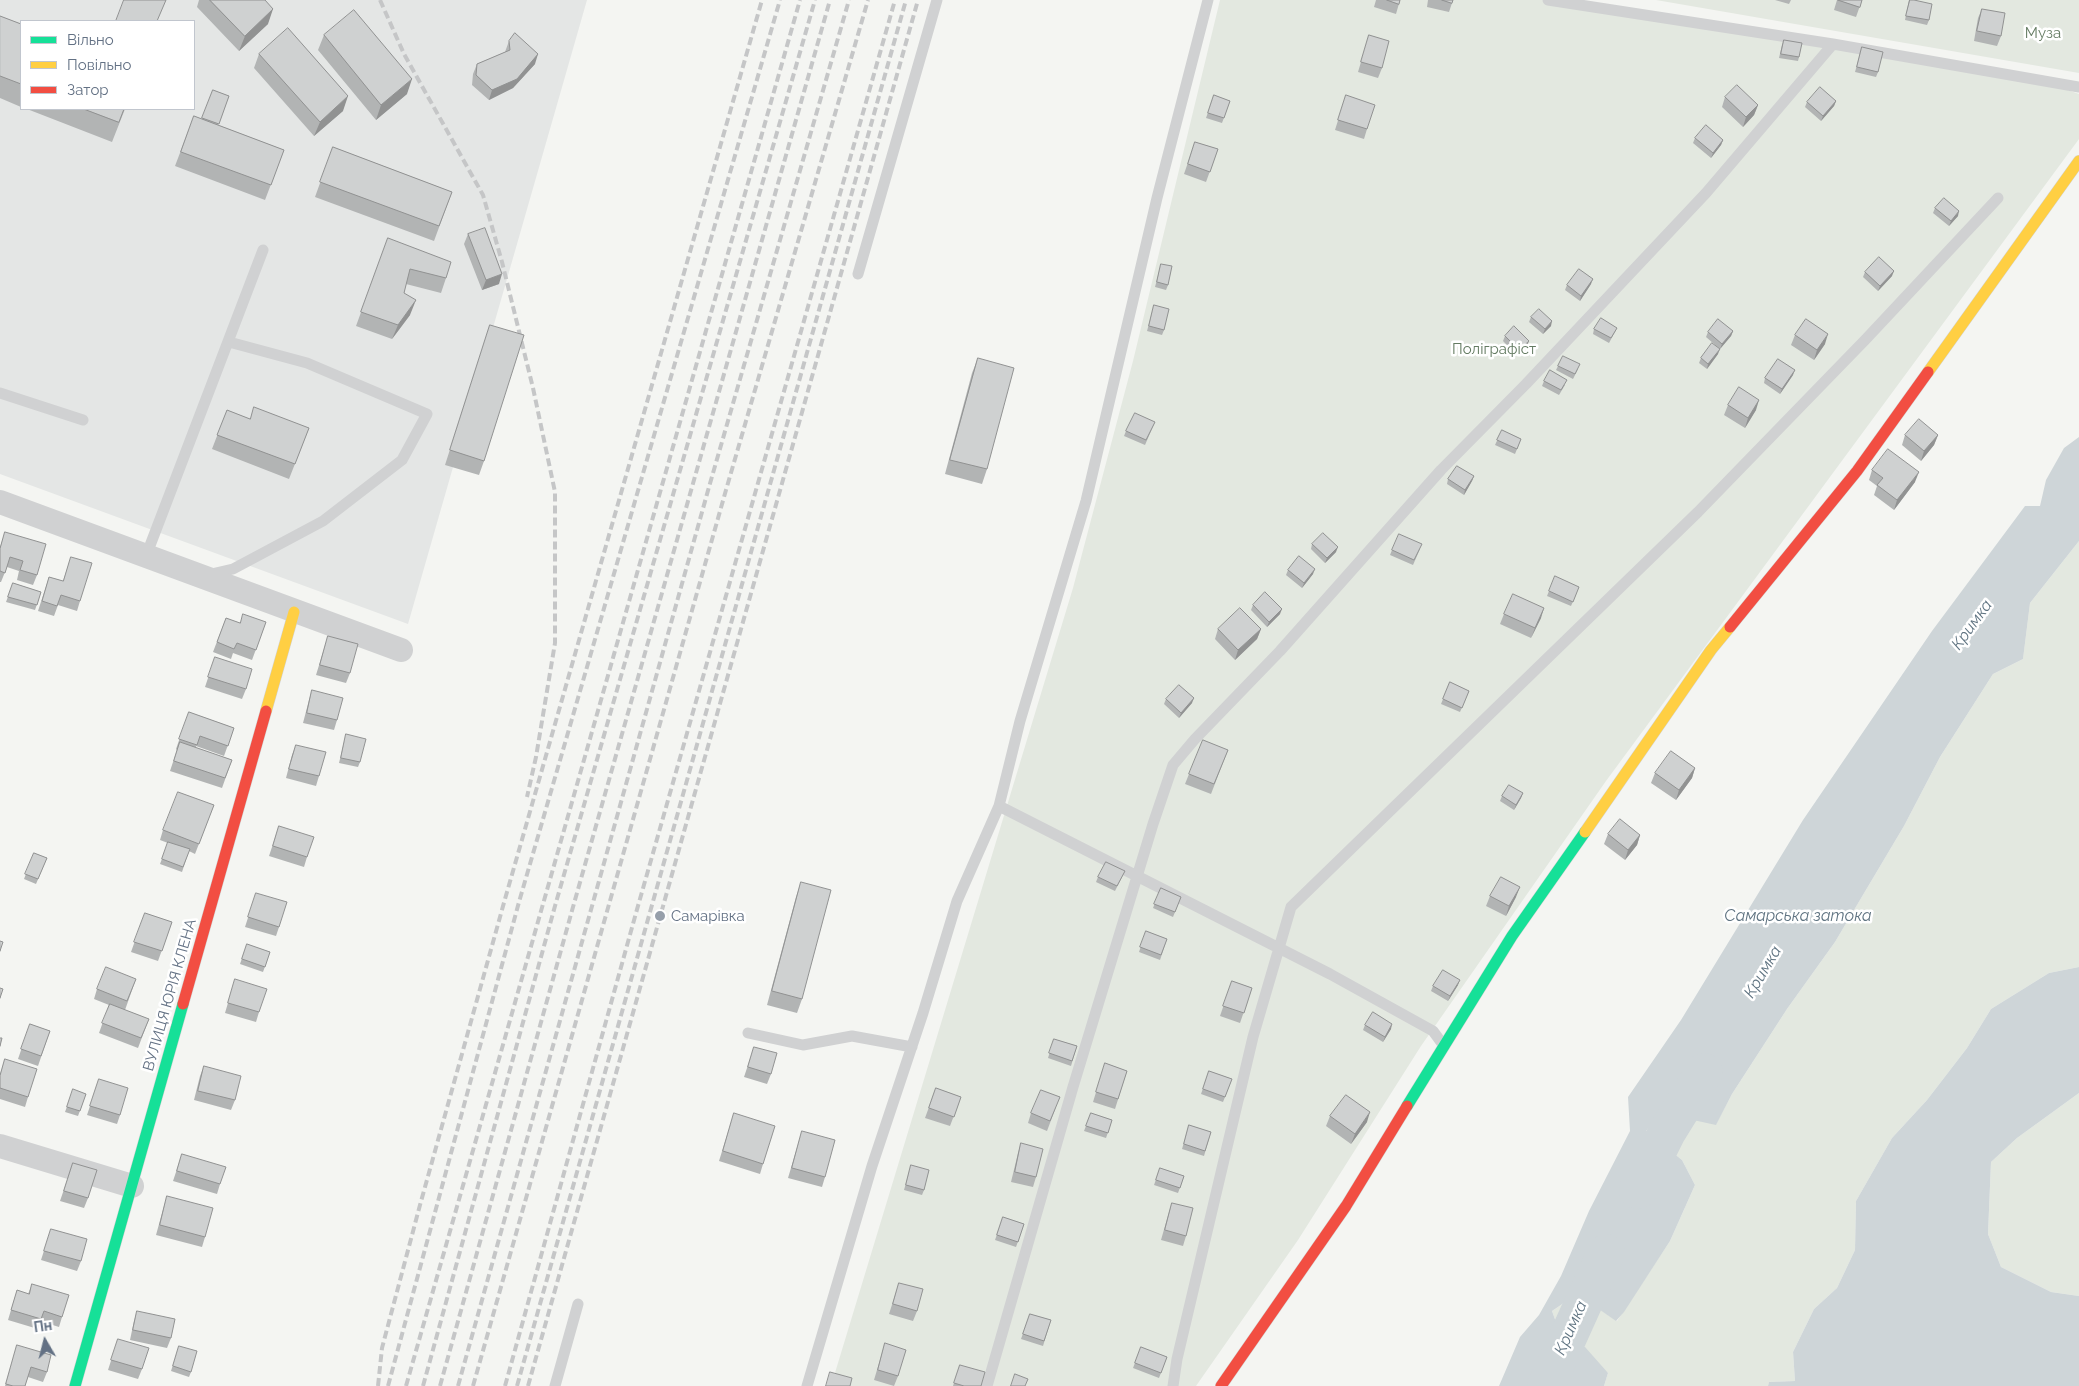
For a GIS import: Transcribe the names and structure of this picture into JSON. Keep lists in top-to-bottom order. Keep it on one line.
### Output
{"streets":{"street":["ВУЛИЦЯ ЮРІЯ КЛЕНА"]},"water":["Кримка","Самарська затока"],"parks":["Муза","Поліграфіст"],"places":["Самарівка"],"legend":["Вільно","Повільно","Затор"],"north":"top"}
